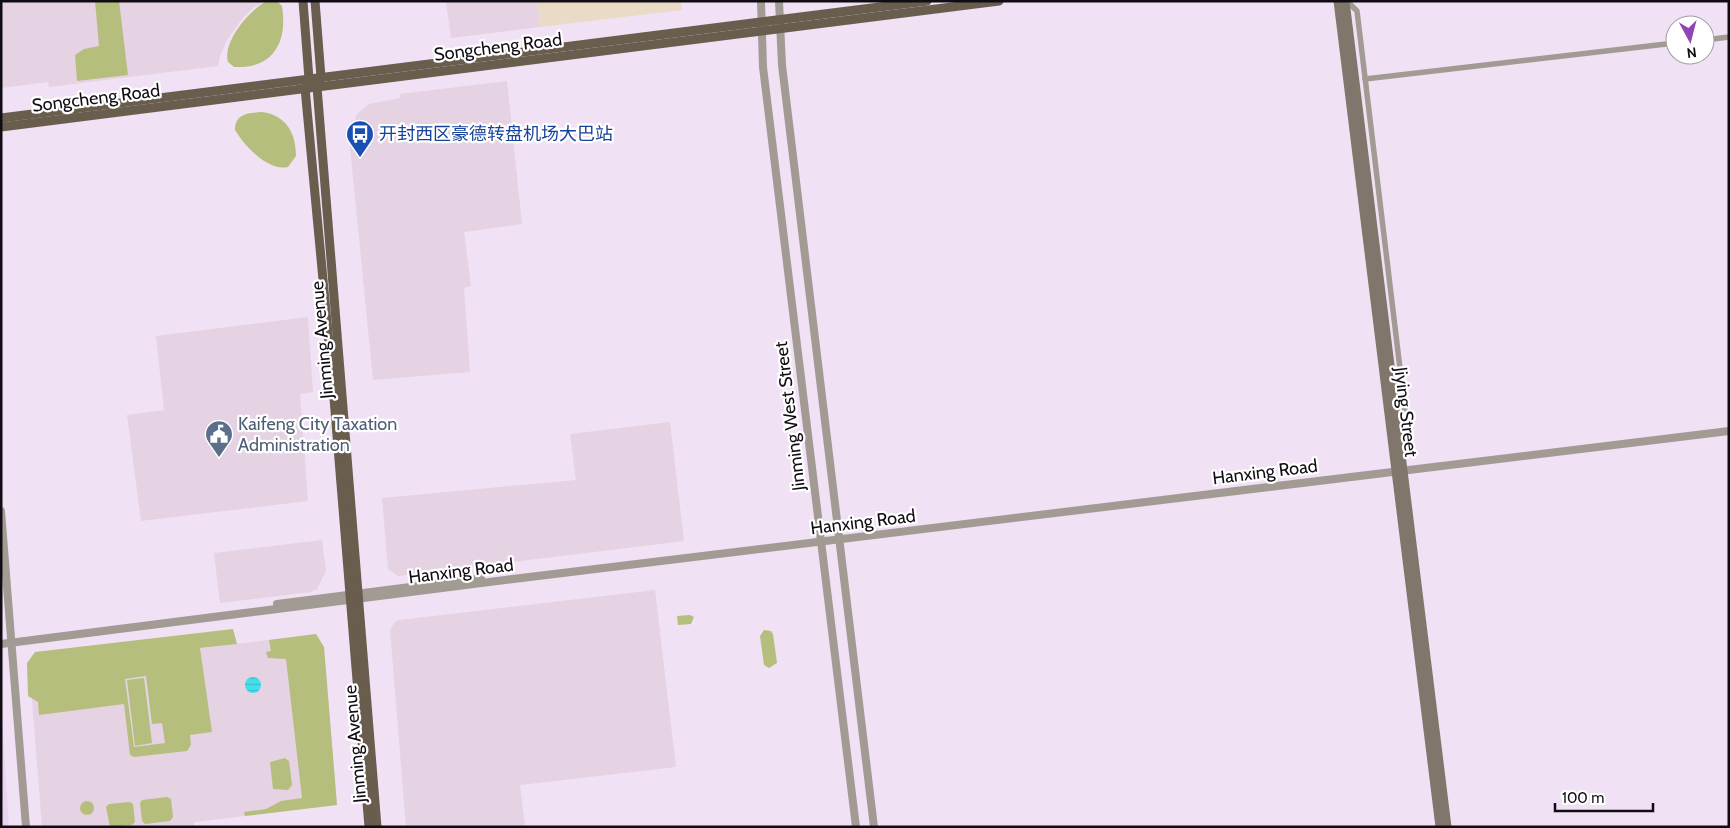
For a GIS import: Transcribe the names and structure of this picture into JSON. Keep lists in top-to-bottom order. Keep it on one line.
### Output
{"streets":{"main road":["Songcheng Road","Jinming Avenue","Jiying Street"],"street":["Jinming West Street","Hanxing Road"]},"crossings":[["Songcheng Road","Jinming Avenue"],["Songcheng Road","Jinming West Street"],["Jinming Avenue","Hanxing Road"],["Jiying Street","Hanxing Road"],["Jinming West Street","Hanxing Road"]],"places":{"bus stop":["开封西区豪德转盘机场大巴站"],"public building":["Kaifeng City Taxation Administration"]},"scale_bar":"100 m","north":"bottom"}
